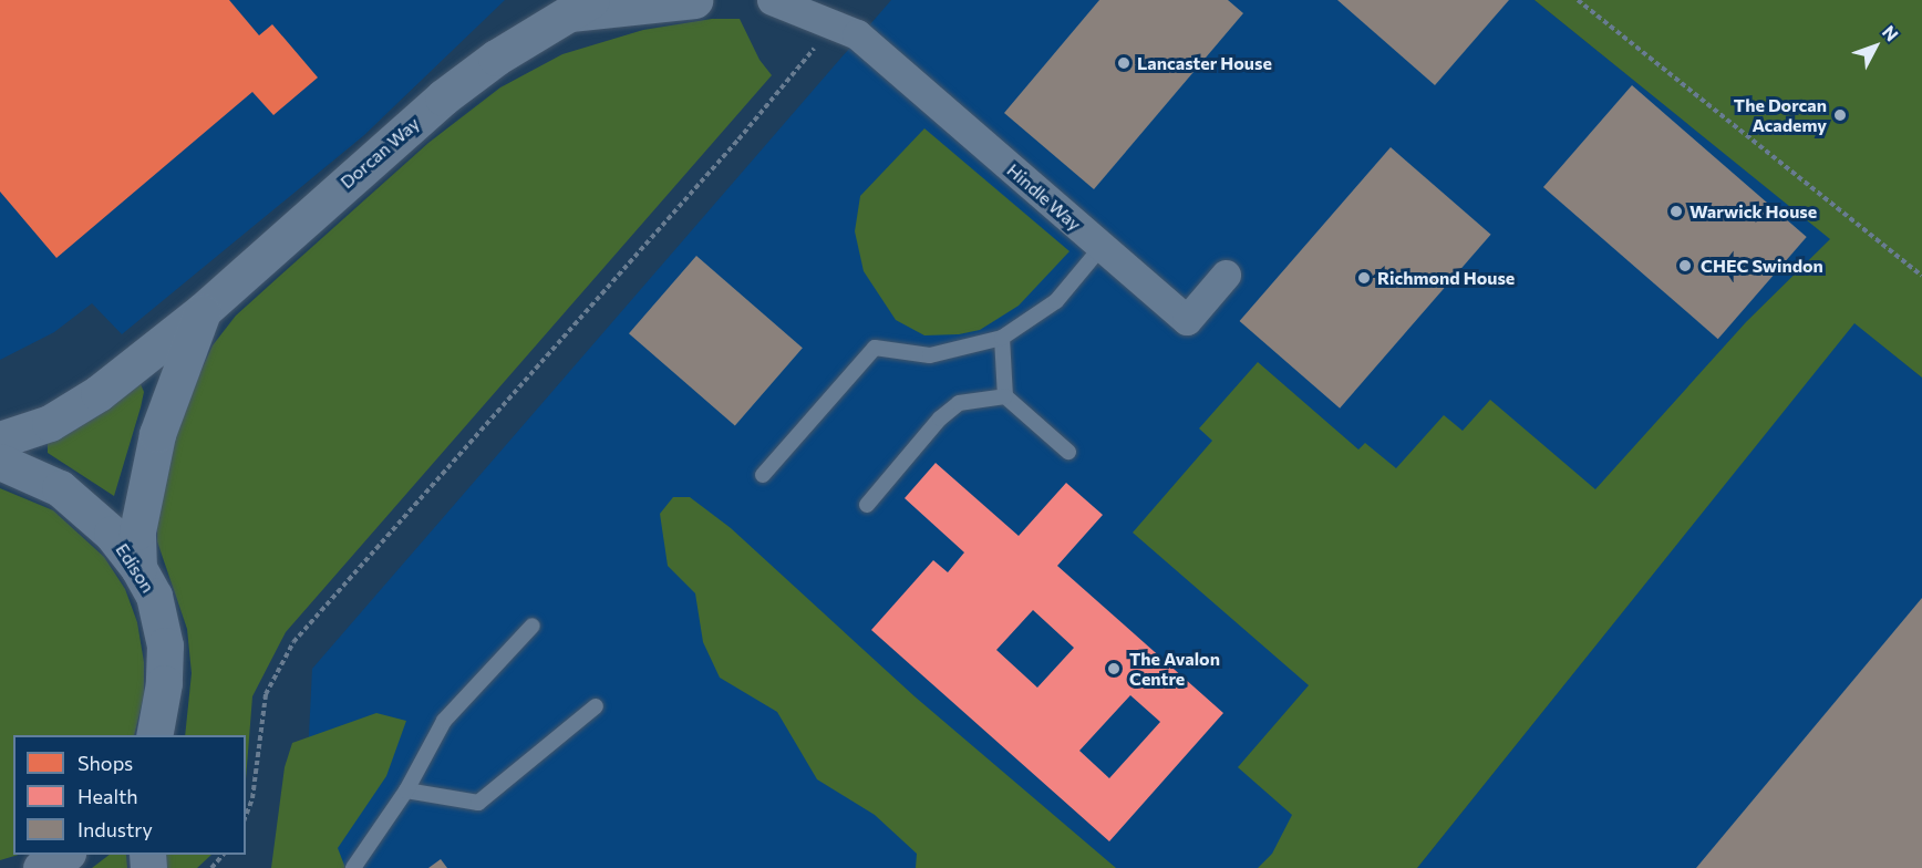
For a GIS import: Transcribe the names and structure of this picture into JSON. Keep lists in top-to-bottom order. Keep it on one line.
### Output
{"streets":{"main road":["Dorcan Way","Edison"],"street":["Hindle Way"]},"crossings":[["Dorcan Way","Edison"]],"places":["Lancaster House","The Dorcan Academy","Warwick House","CHEC Swindon","Richmond House","The Avalon Centre"],"legend":["Shops","Health","Industry"],"north":"top right"}
